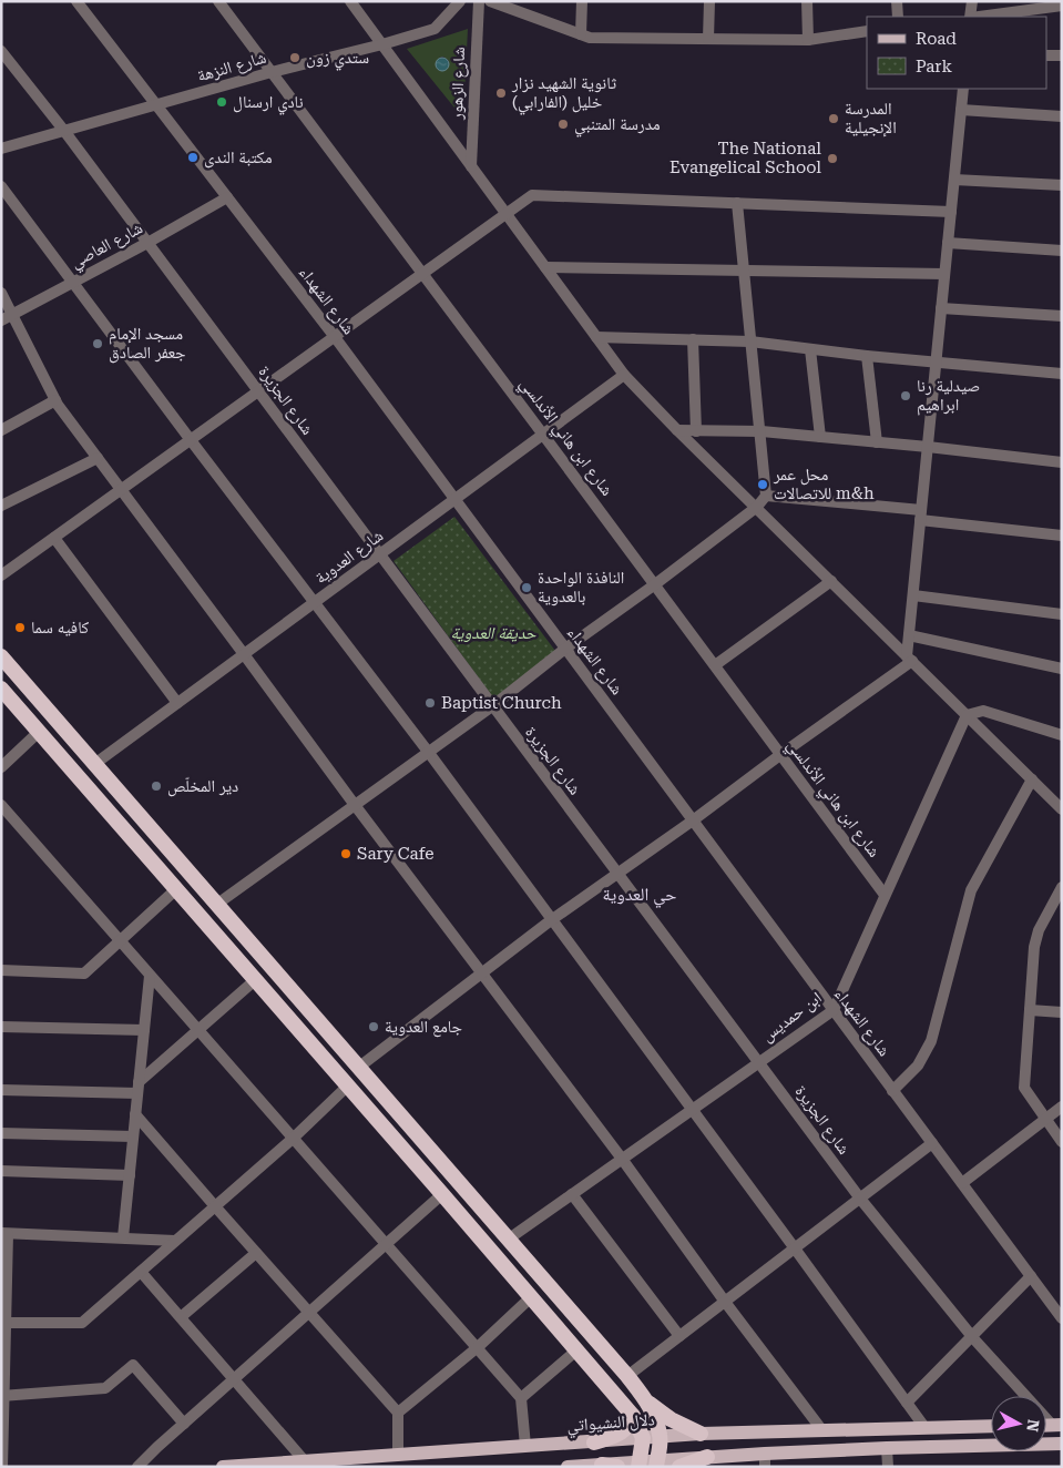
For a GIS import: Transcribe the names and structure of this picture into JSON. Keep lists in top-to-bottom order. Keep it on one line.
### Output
{"streets":{"main road":["دلال النشيواتي"],"street":["شارع النزهة","شارع الزهور","شارع العاصي","شارع الشهداء","شارع الجزيرة","شارع ابن هاني الأندلسي","شارع العدوية","ابن حمديس"]},"crossings":[["شارع النزهة","شارع الشهداء"],["شارع النزهة","شارع الجزيرة"],["شارع النزهة","شارع ابن هاني الأندلسي"],["شارع العاصي","شارع الشهداء"],["شارع العاصي","شارع الجزيرة"],["شارع الشهداء","شارع العدوية"],["شارع الشهداء","ابن حمديس"],["شارع الجزيرة","شارع العدوية"],["شارع الجزيرة","ابن حمديس"],["شارع ابن هاني الأندلسي","شارع العدوية"],["شارع ابن هاني الأندلسي","ابن حمديس"]],"districts":["حي العدوية"],"parks":["حديقة العدوية"],"places":["ستدي زون","ثانوية الشهيد نزار خليل (الفارابي)","نادي ارسنال","المدرسة الإنجيلية","مدرسة المتنبي","مكتبة الندى","The National Evangelical School","مسجد الإمام جعفر الصادق","صيدلية رنا ابراهيم","محل عمر للاتصالات m&h","النافذة الواحدة بالعدوية","كافيه سما","Baptist Church","دير المخلّص","Sary Cafe","جامع العدوية"],"legend":["Road","Park"],"north":"right"}
